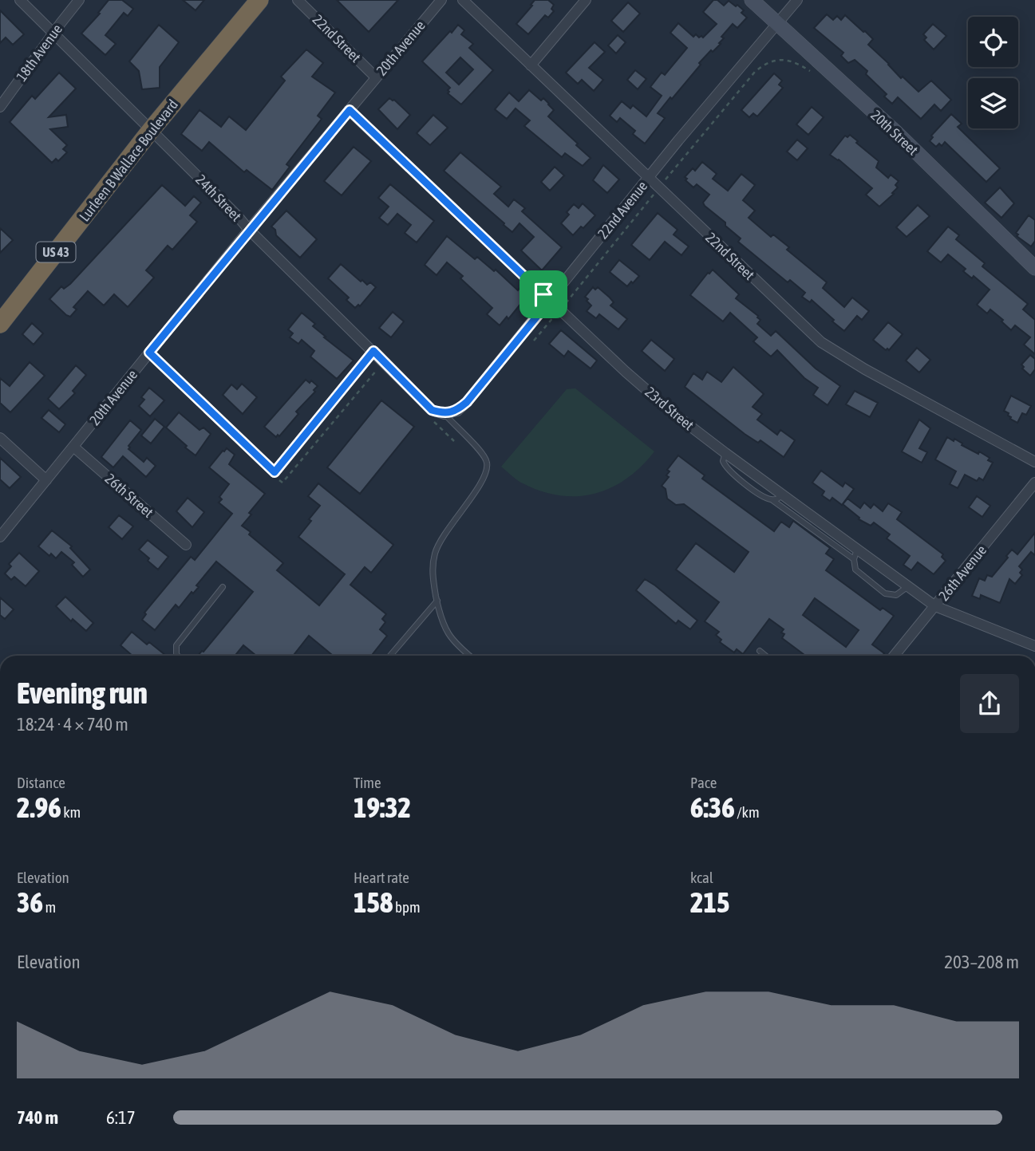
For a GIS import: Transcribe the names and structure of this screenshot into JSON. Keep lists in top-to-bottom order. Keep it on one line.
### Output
{"streets":{"highway":["Lurleen B Wallace Boulevard","US 43"],"street":["22nd Street","20th Avenue","18th Avenue","20th Street","24th Street","22nd Avenue","23rd Street","26th Street","26th Avenue"]},"crossings":[["22nd Street","20th Avenue"],["22nd Street","22nd Avenue"],["20th Avenue","24th Street"],["20th Avenue","23rd Street"],["20th Avenue","26th Street"],["18th Avenue","24th Street"],["20th Street","22nd Avenue"],["Lurleen B Wallace Boulevard","24th Street"],["24th Street","22nd Avenue"],["22nd Avenue","23rd Street"],["23rd Street","26th Avenue"]],"page":{"heading":["Evening run","18:24 · 4 × 740 m"],"stats":[["Distance","2.96 km"],["Time","19:32"],["Pace","6:36 /km"],["Elevation","36 m"],["Heart rate","158 bpm"],["kcal","215"]],"chart":["Elevation","203–208 m"],"list":[{"name":"740 m","note":"6:17"}]}}
